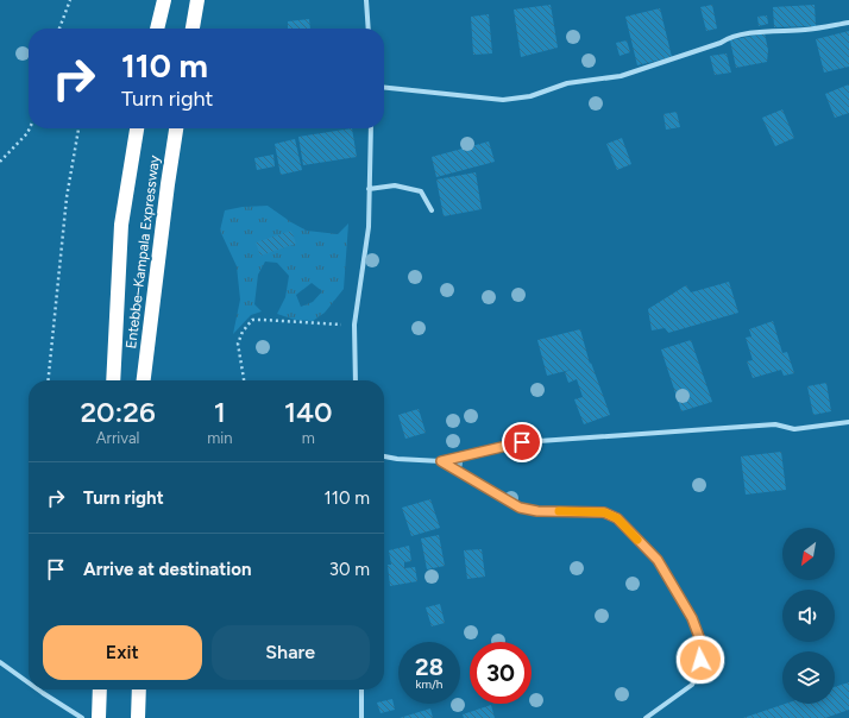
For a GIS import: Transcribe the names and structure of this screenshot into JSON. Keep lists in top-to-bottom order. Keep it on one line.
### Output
{"streets":{"highway":["Entebbe–Kampala Expressway"]},"north":"bottom left","page":{"turn":["110 m","Turn right"],"eta":["20:26","Arrival","1","min","140","m"],"list":[{"name":"Turn right","value":"110 m"},{"name":"Arrive at destination","value":"30 m"}],"buttons":["Exit","Share"],"speed":"28 km/h","limit":"30"}}
